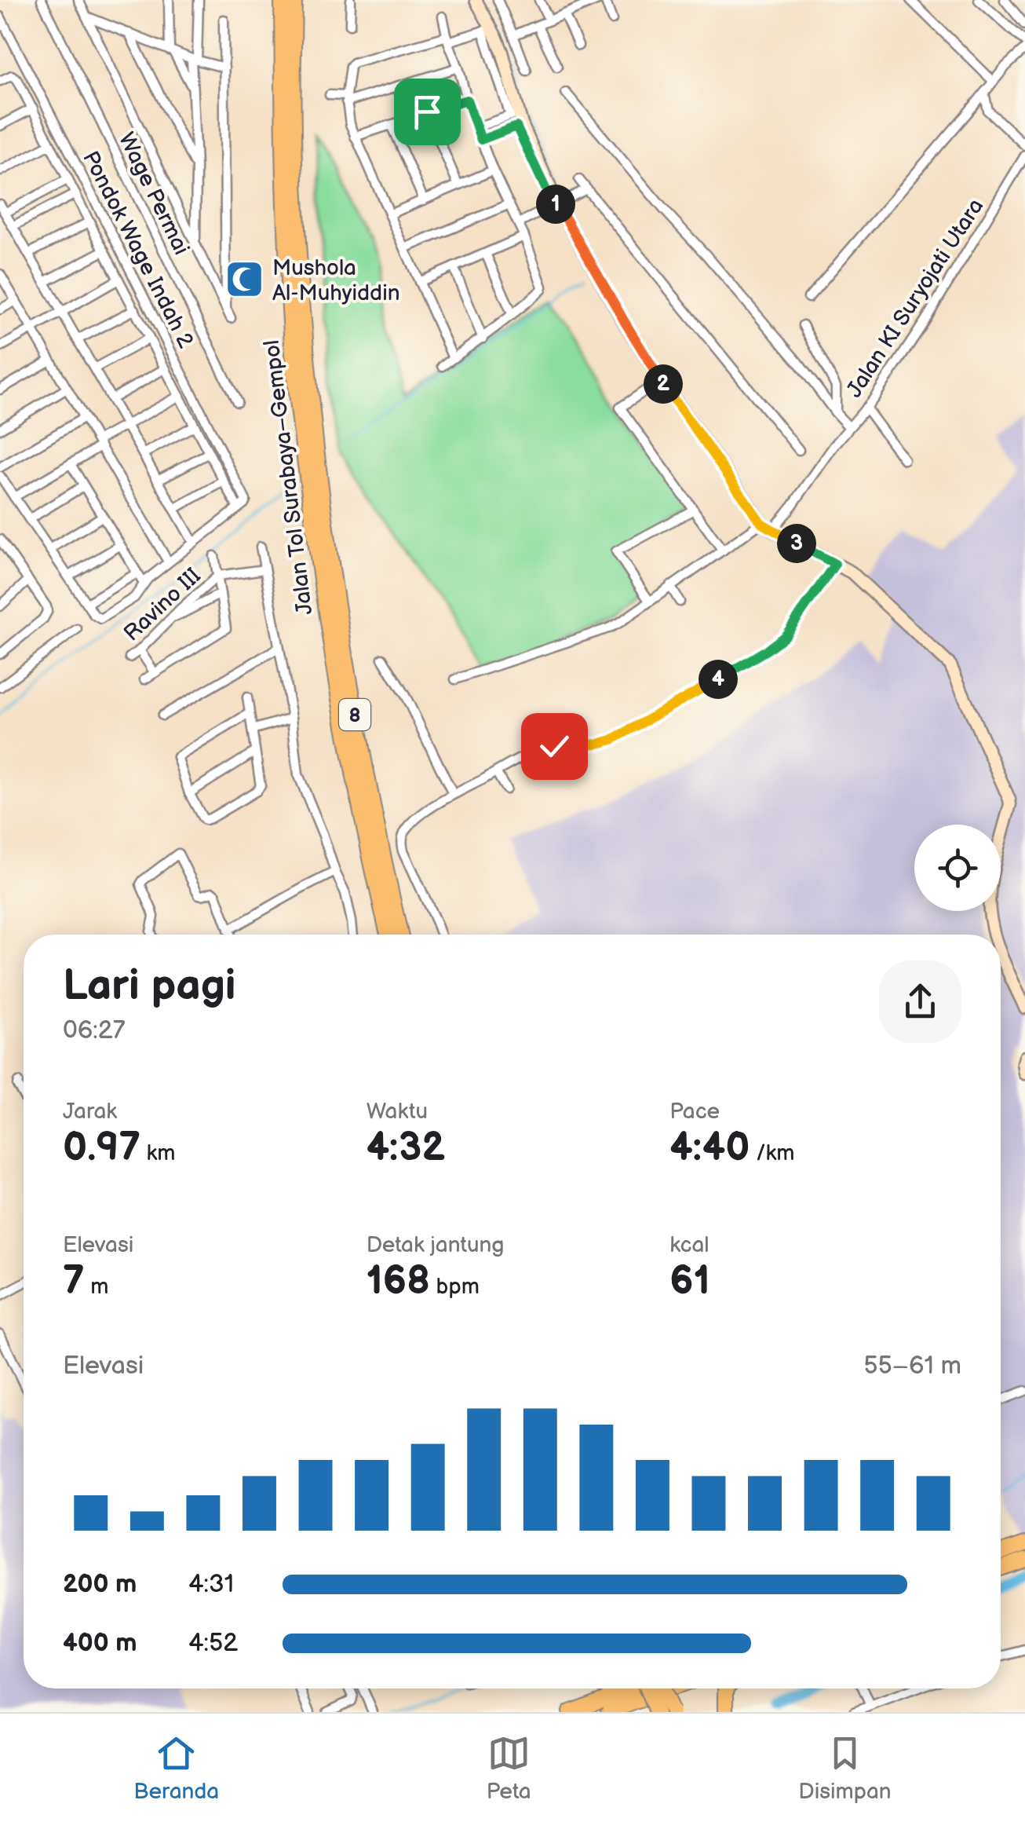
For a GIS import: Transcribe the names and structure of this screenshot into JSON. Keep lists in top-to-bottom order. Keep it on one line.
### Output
{"streets":{"highway":["Jalan Tol Surabaya–Gempol","8"],"street":["Wage Permai","Pondok Wage Indah 2","Jalan KI Suryojati Utara","Ravino III"]},"places":{"mosque":["Mushola Al-Muhyiddin"]},"page":{"pins":["1","2","3","4"],"heading":["Lari pagi","06:27"],"stats":[["Jarak","0.97 km"],["Waktu","4:32"],["Pace","4:40 /km"],["Elevasi","7 m"],["Detak jantung","168 bpm"],["kcal","61"]],"chart":["Elevasi","55–61 m"],"list":[{"name":"200 m","note":"4:31"},{"name":"400 m","note":"4:52"}],"tabs":["Beranda","Peta","Disimpan"]}}
